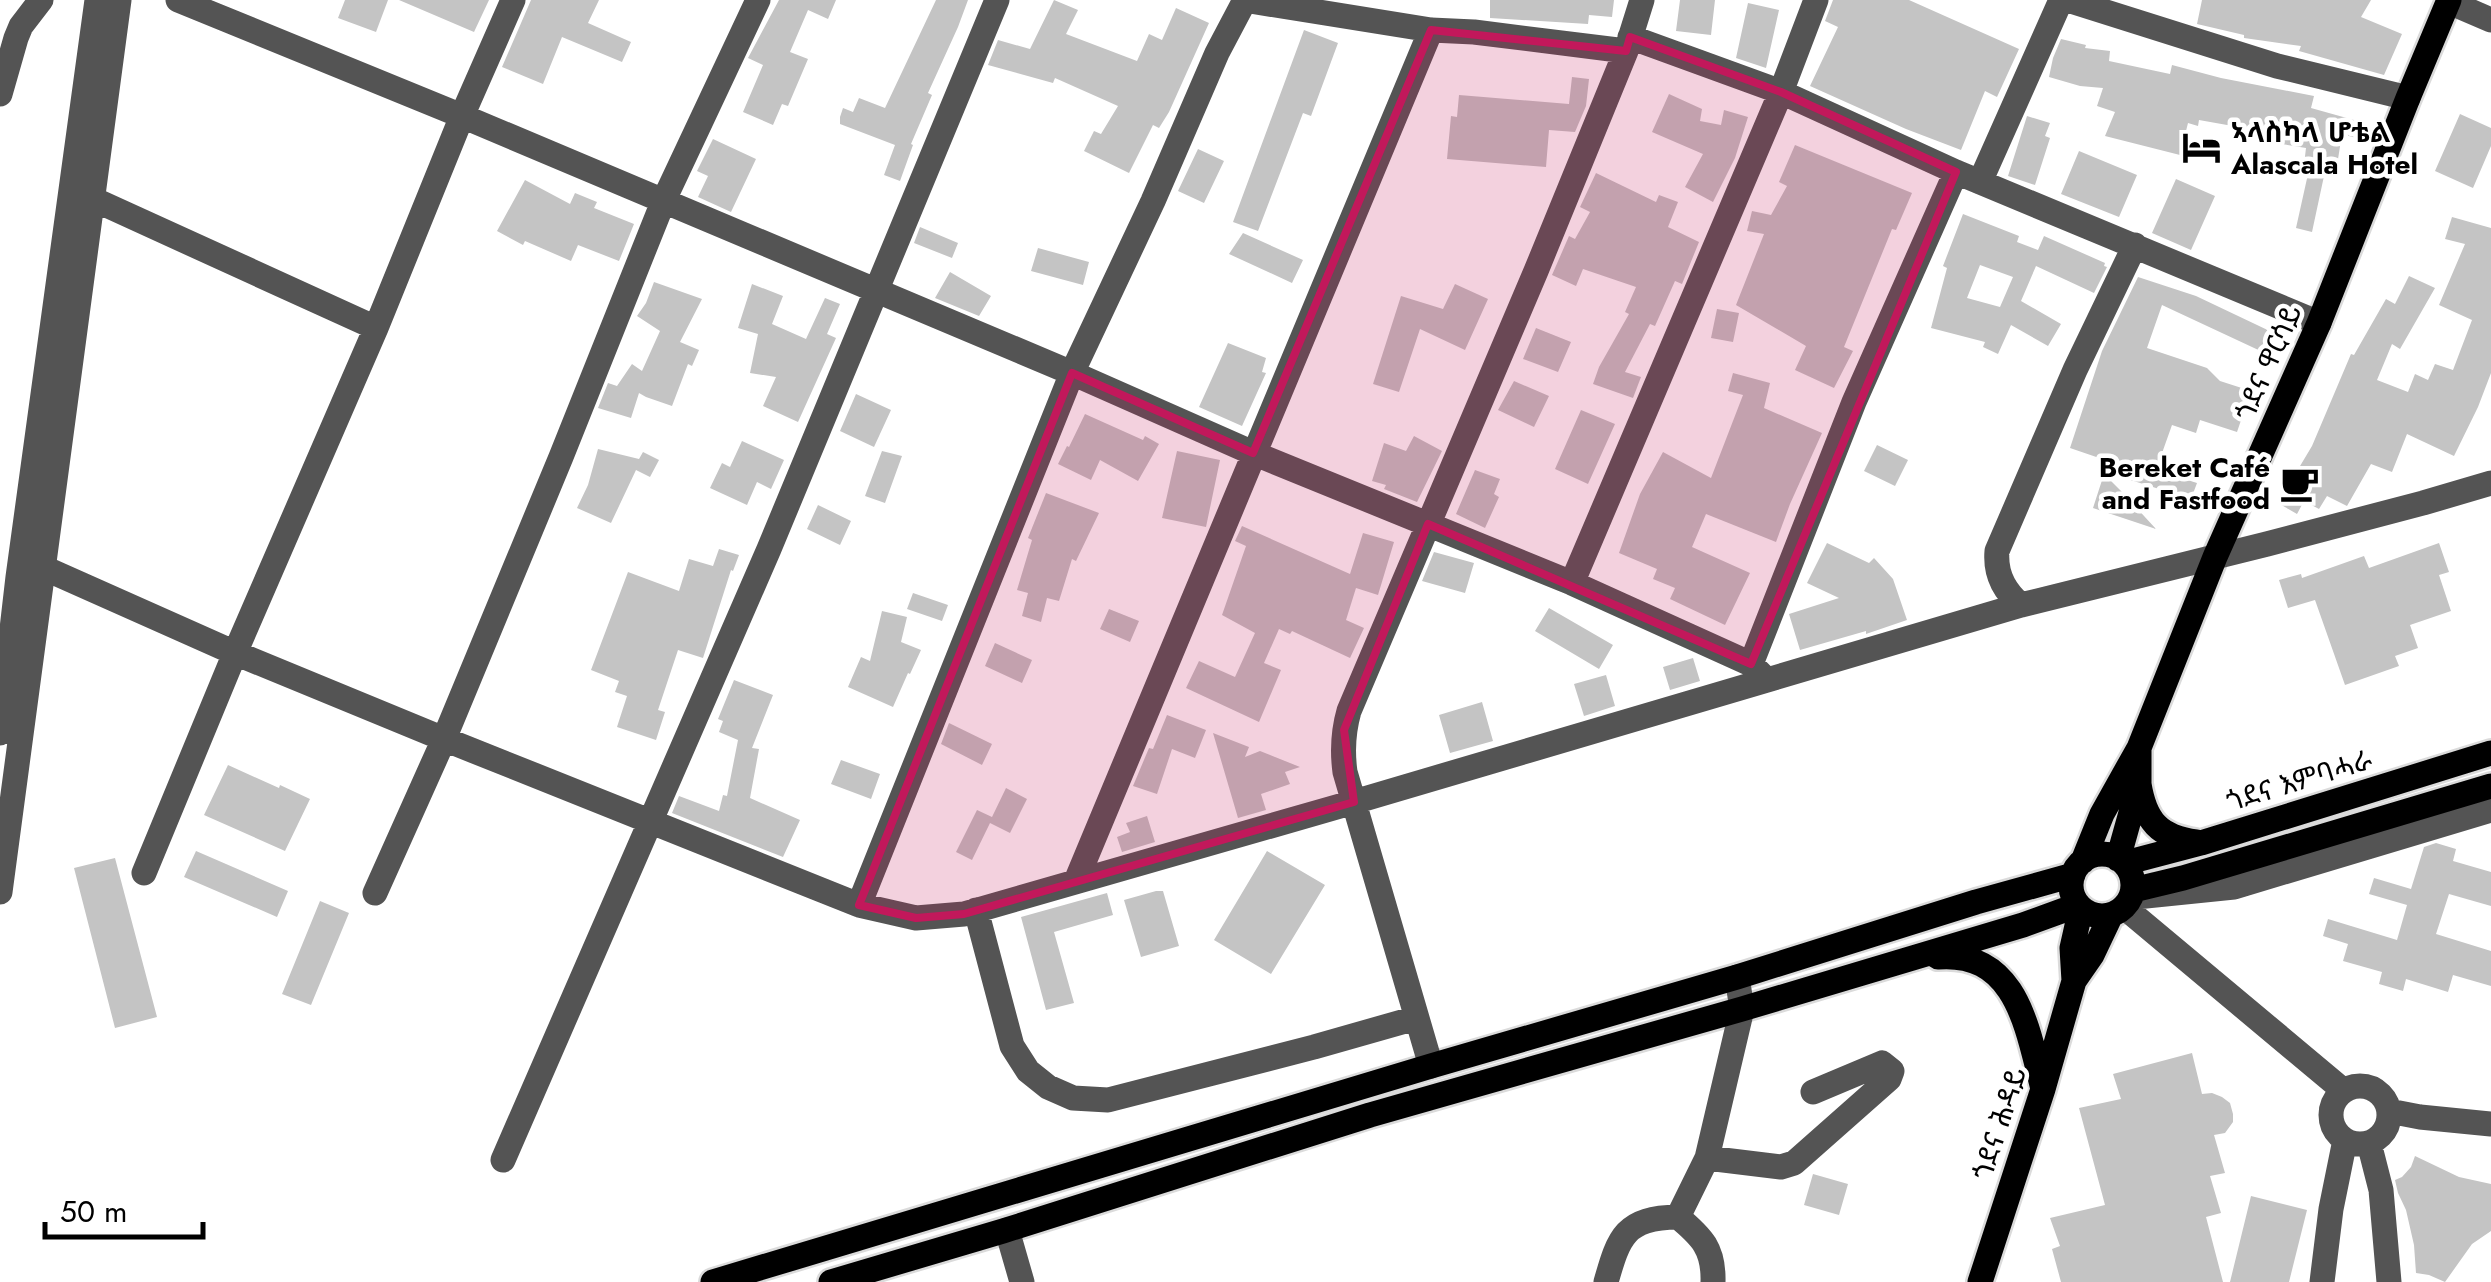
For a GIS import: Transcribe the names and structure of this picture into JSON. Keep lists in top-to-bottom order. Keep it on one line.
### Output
{"streets":{"main road":["ጎደና ዋርሳይ","ጎደና እምባሓራ","ጎደና ሕዳይ"]},"places":{"hotel":["ኣላስካላ ሆቴል Alascala Hotel"],"cafe":["Bereket Café and Fastfood"]},"scale_bar":"50 m"}
